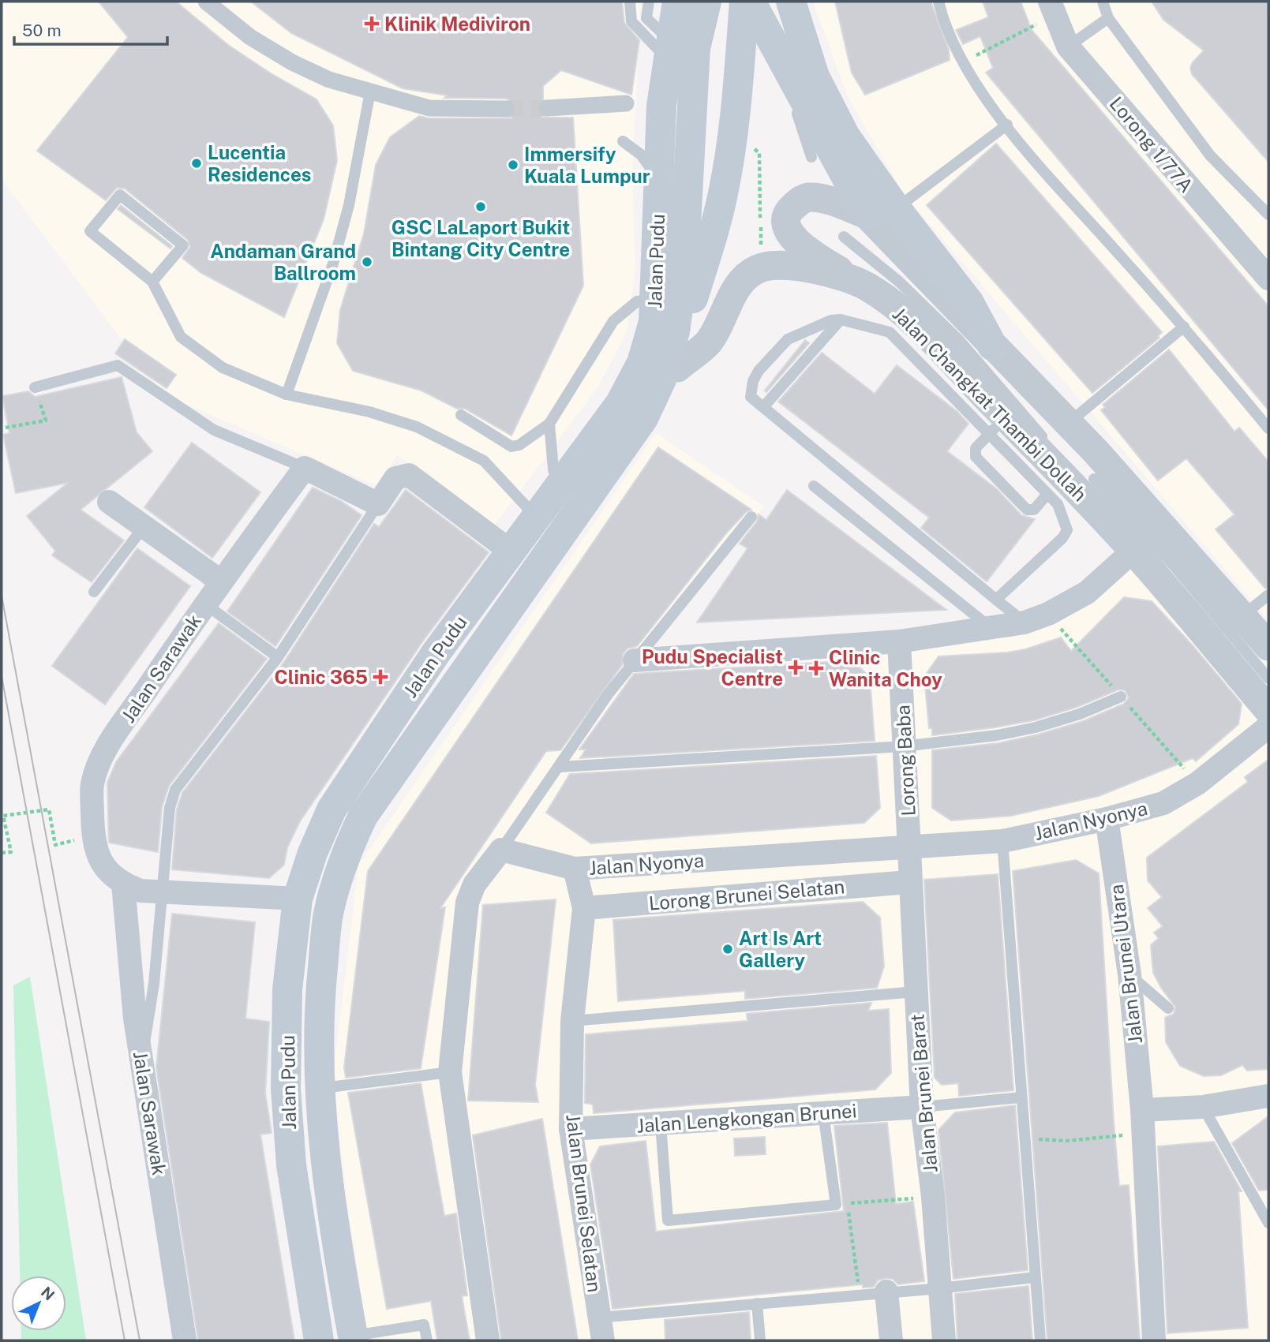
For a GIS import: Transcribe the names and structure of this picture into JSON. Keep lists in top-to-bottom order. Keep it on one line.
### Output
{"streets":{"main road":["Jalan Pudu"],"street":["Lorong 1/77A","Jalan Changkat Thambi Dollah","Jalan Sarawak","Lorong Baba","Jalan Nyonya","Lorong Brunei Selatan","Jalan Brunei Utara","Jalan Brunei Barat","Jalan Lengkongan Brunei","Jalan Brunei Selatan"]},"crossings":[["Jalan Pudu","Jalan Sarawak"],["Lorong Baba","Jalan Nyonya"],["Lorong Baba","Jalan Brunei Barat"],["Jalan Nyonya","Jalan Brunei Utara"],["Jalan Nyonya","Jalan Brunei Barat"],["Jalan Nyonya","Jalan Brunei Selatan"],["Lorong Brunei Selatan","Jalan Brunei Barat"],["Lorong Brunei Selatan","Jalan Brunei Selatan"],["Jalan Brunei Barat","Jalan Lengkongan Brunei"],["Jalan Lengkongan Brunei","Jalan Brunei Selatan"]],"places":{"health":["Klinik Mediviron","Pudu Specialist Centre","Clinic Wanita Choy","Clinic 365"],"other":["Lucentia Residences","Immersify Kuala Lumpur","GSC LaLaport Bukit Bintang City Centre","Andaman Grand Ballroom","Art Is Art Gallery"]},"scale_bar":"50 m","north":"top right"}
